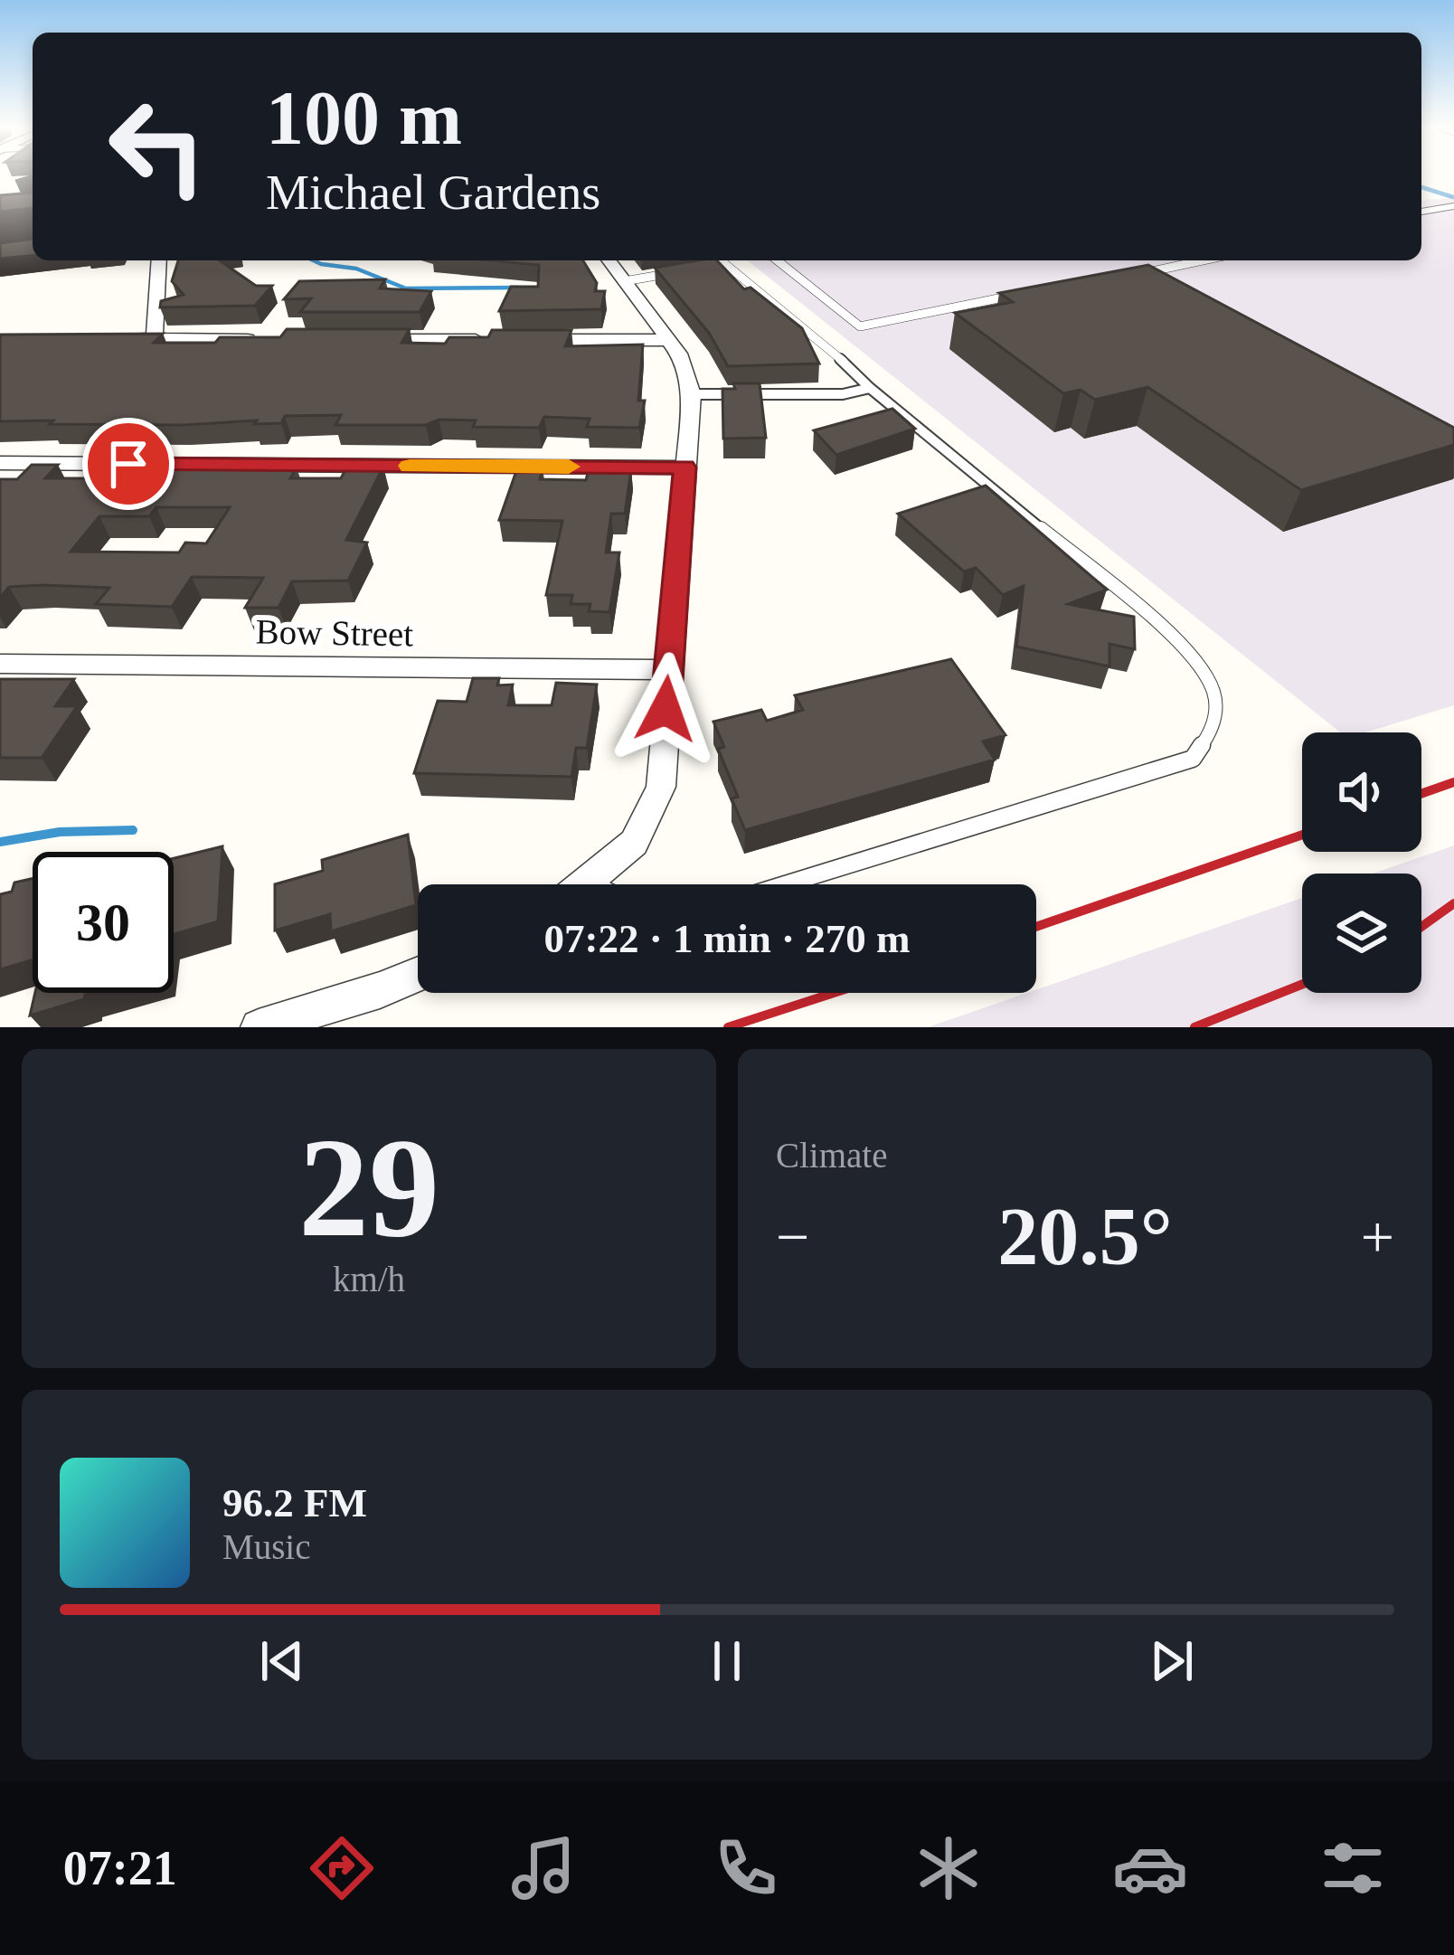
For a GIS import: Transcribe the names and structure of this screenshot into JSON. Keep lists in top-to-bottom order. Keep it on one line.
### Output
{"streets":{"street":["Bow Street"]},"page":{"turn":["100 m","Michael Gardens"],"limit":"30","trip":"07:22 · 1 min · 270 m","tile":[["29","km/h"],"Climate"],"heat":["−","20.5°","+"],"song":["96.2 FM","Music"],"tabs":"07:21"}}
